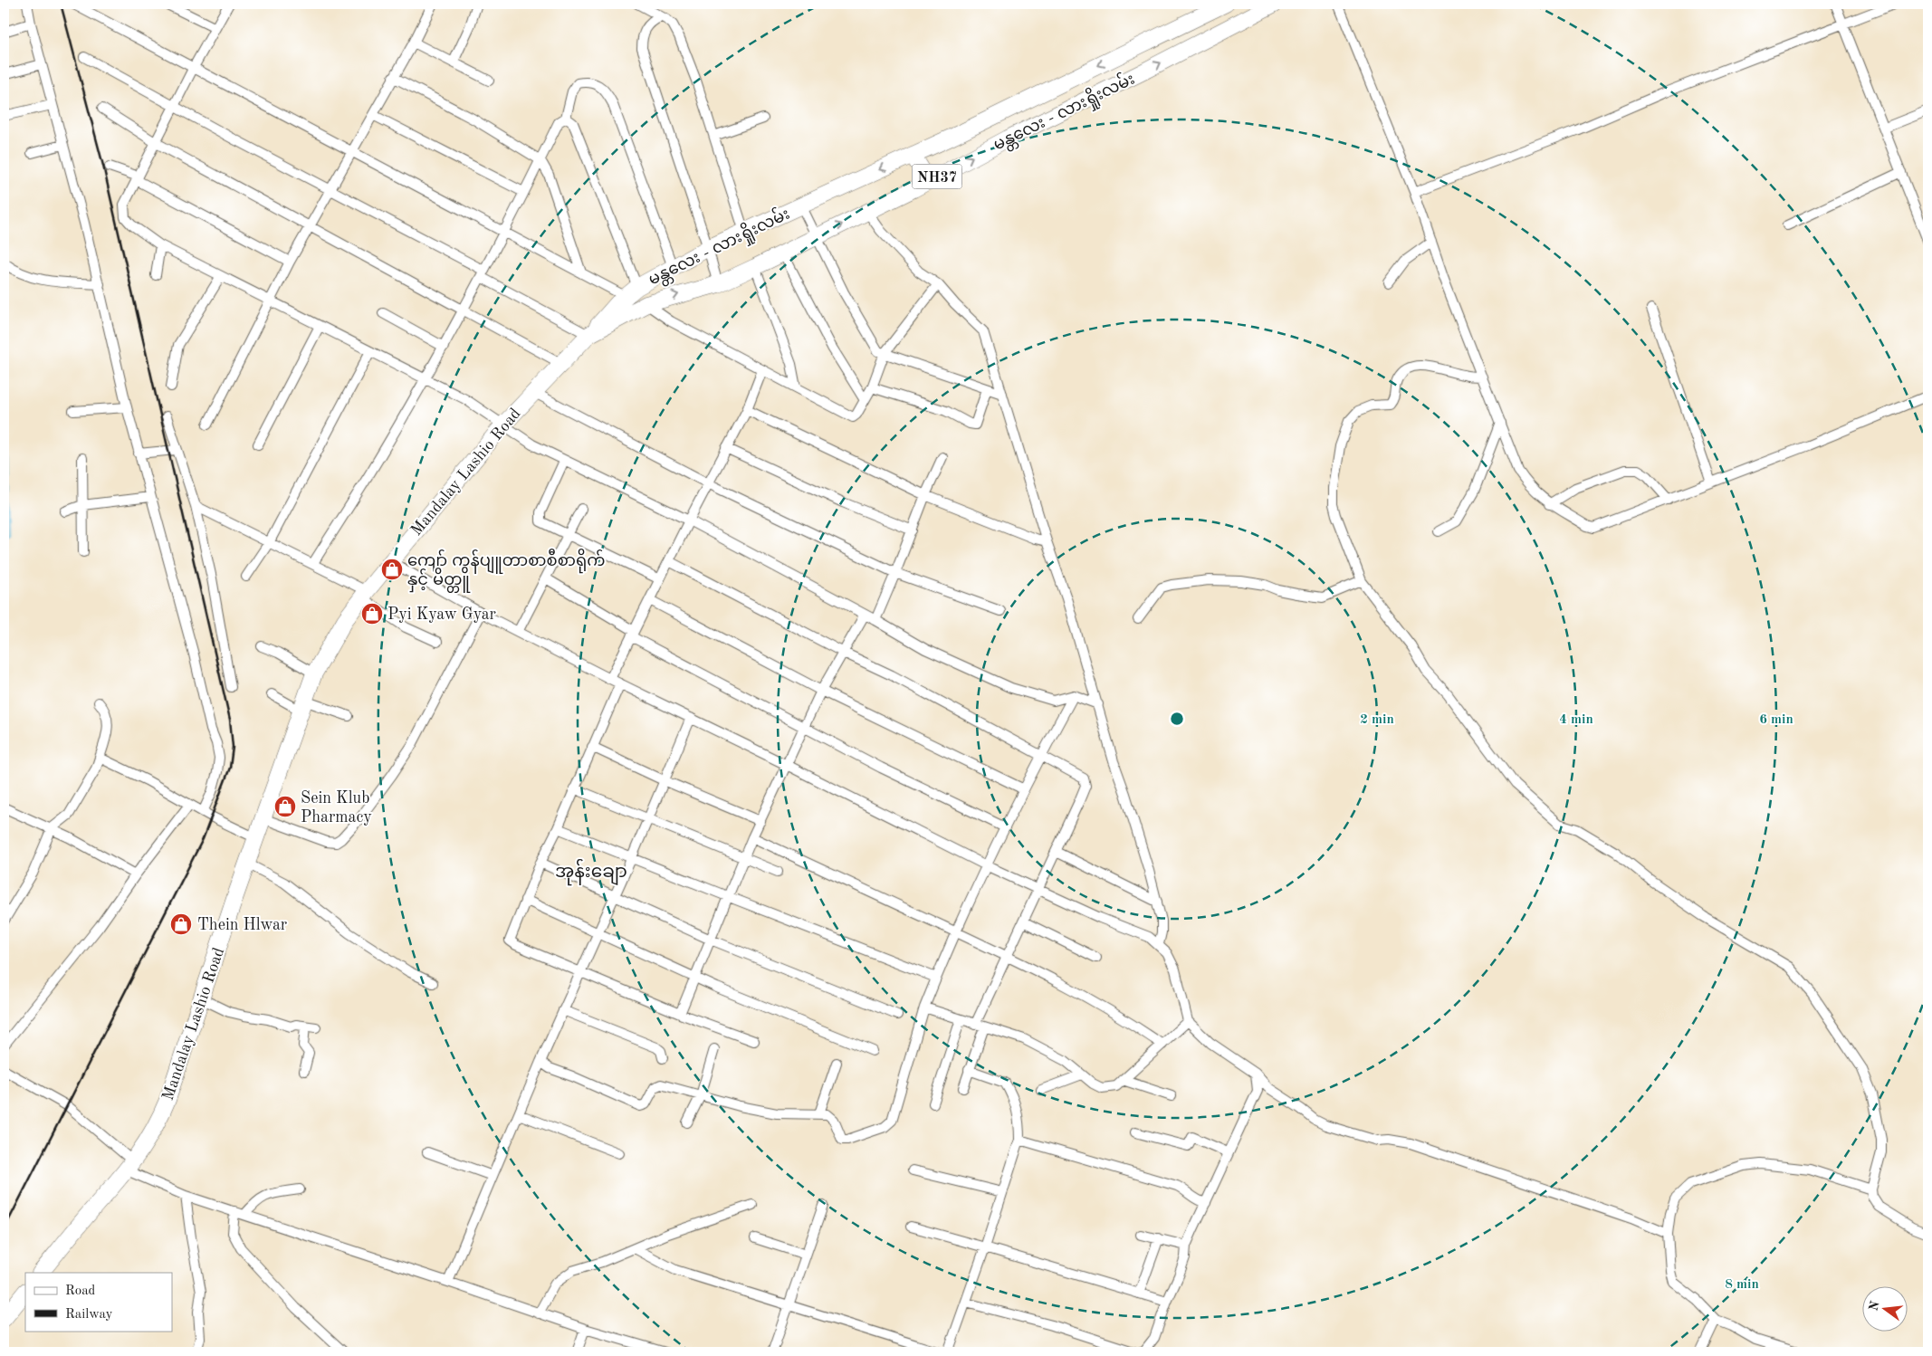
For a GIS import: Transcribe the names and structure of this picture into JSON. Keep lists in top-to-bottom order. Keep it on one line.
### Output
{"streets":{"highway":["မန္တလေး - လားရှိုးလမ်း","NH37","Mandalay Lashio Road"]},"crossings":[["မန္တလေး - လားရှိုးလမ်း","Mandalay Lashio Road"]],"districts":["အုန်းချော"],"places":{"shop":["ကျော် ကွန်ပျူတာစာစီစာရိုက် နှင့် မိတ္တူ","Pyi Kyaw Gyar","Sein Klub Pharmacy","Thein Hlwar"]},"legend":["Road","Railway"],"north":"left","rings":["2 min","4 min","6 min","8 min"]}
